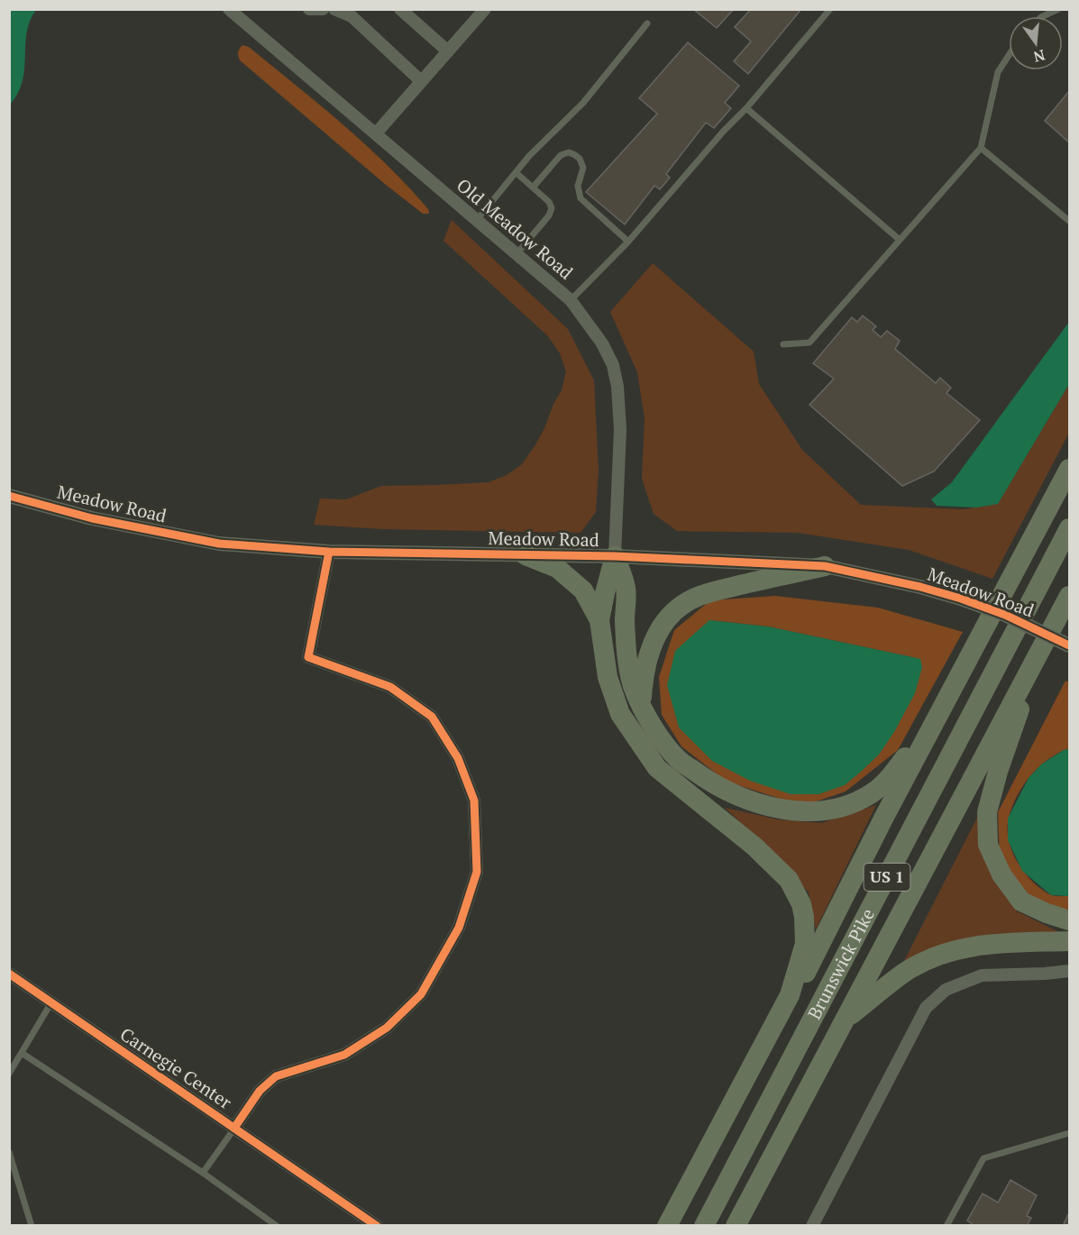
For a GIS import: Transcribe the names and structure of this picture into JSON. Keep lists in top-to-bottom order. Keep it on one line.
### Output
{"streets":{"highway":["US 1","Brunswick Pike"],"street":["Old Meadow Road","Meadow Road","Carnegie Center"]},"crossings":[["Old Meadow Road","Meadow Road"]],"north":"bottom"}
